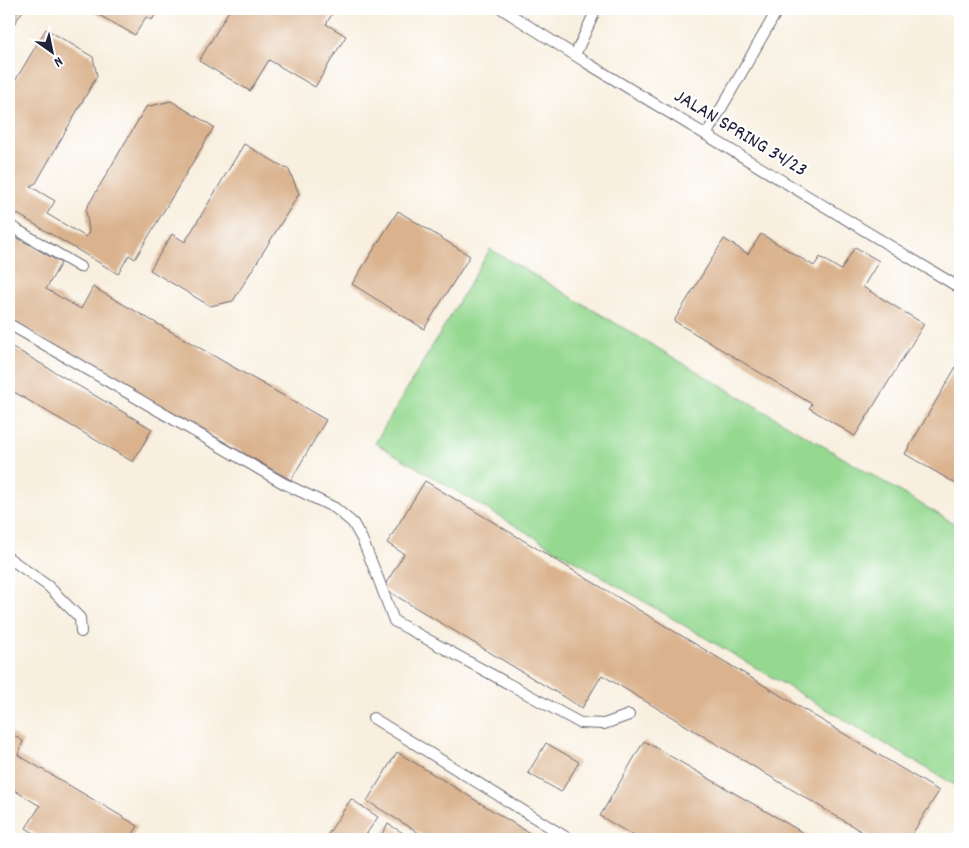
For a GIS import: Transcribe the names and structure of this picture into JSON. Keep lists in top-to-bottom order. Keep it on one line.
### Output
{"streets":{"lane":["JALAN SPRING 34/23"]},"north":"bottom right"}
